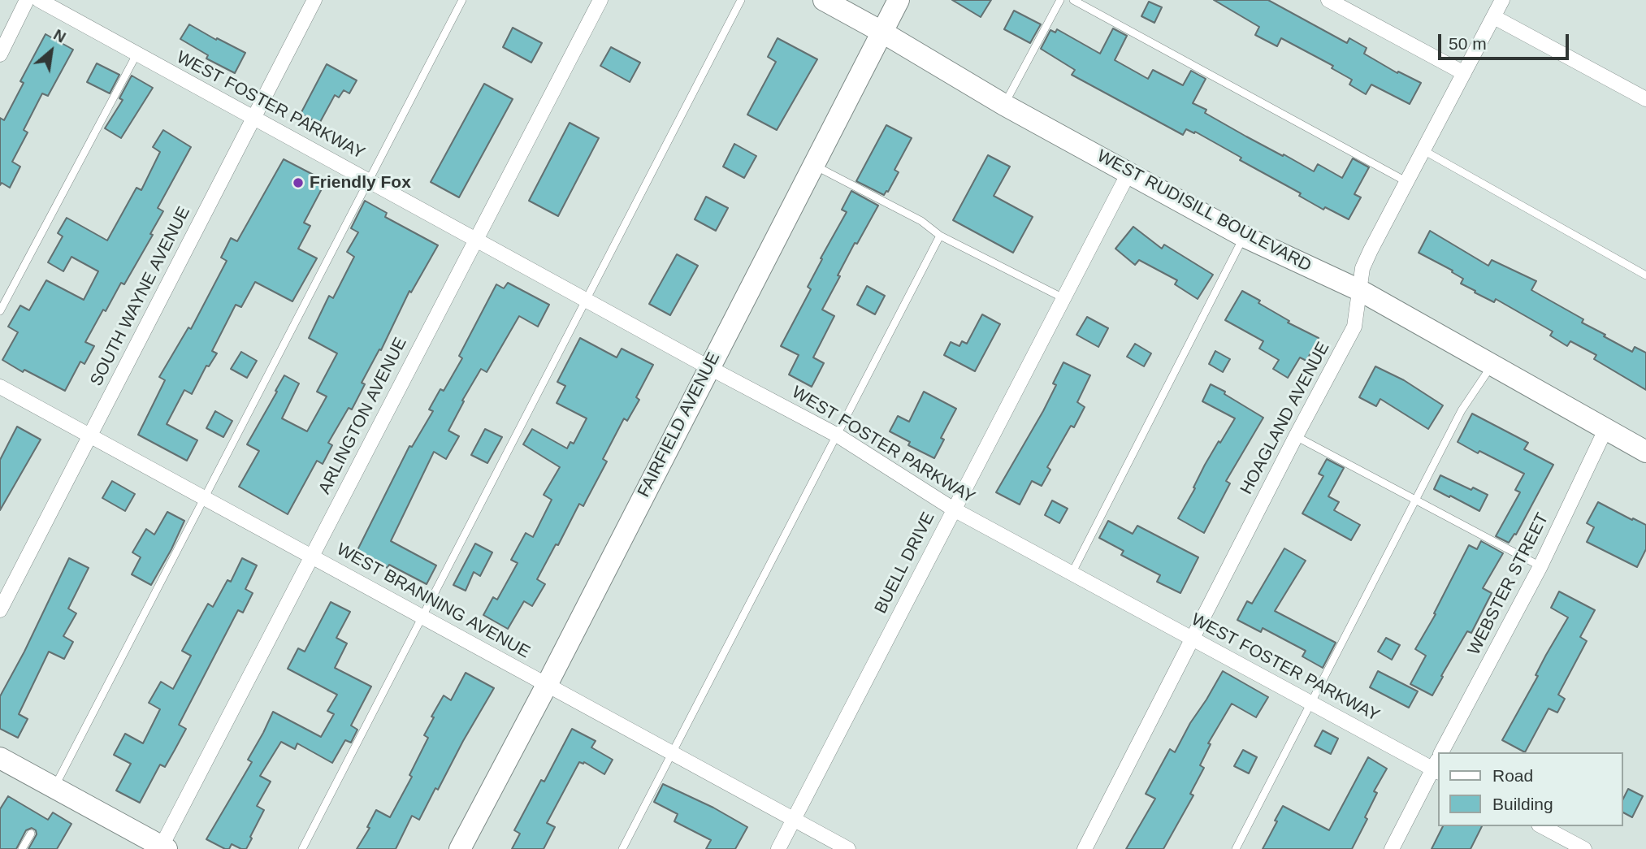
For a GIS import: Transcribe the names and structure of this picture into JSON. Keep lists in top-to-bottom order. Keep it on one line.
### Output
{"streets":{"street":["WEST FOSTER PARKWAY","WEST RUDISILL BOULEVARD","SOUTH WAYNE AVENUE","ARLINGTON AVENUE","HOAGLAND AVENUE","FAIRFIELD AVENUE","BUELL DRIVE","WEBSTER STREET","WEST BRANNING AVENUE"]},"crossings":[["WEST FOSTER PARKWAY","SOUTH WAYNE AVENUE"],["WEST FOSTER PARKWAY","ARLINGTON AVENUE"],["WEST FOSTER PARKWAY","HOAGLAND AVENUE"],["WEST FOSTER PARKWAY","FAIRFIELD AVENUE"],["WEST FOSTER PARKWAY","BUELL DRIVE"],["WEST FOSTER PARKWAY","WEBSTER STREET"],["WEST RUDISILL BOULEVARD","HOAGLAND AVENUE"],["WEST RUDISILL BOULEVARD","FAIRFIELD AVENUE"],["WEST RUDISILL BOULEVARD","BUELL DRIVE"],["WEST RUDISILL BOULEVARD","WEBSTER STREET"],["SOUTH WAYNE AVENUE","WEST BRANNING AVENUE"],["ARLINGTON AVENUE","WEST BRANNING AVENUE"],["FAIRFIELD AVENUE","WEST BRANNING AVENUE"],["BUELL DRIVE","WEST BRANNING AVENUE"]],"places":["Friendly Fox"],"legend":["Road","Building"],"scale_bar":"50 m","north":"top right"}
